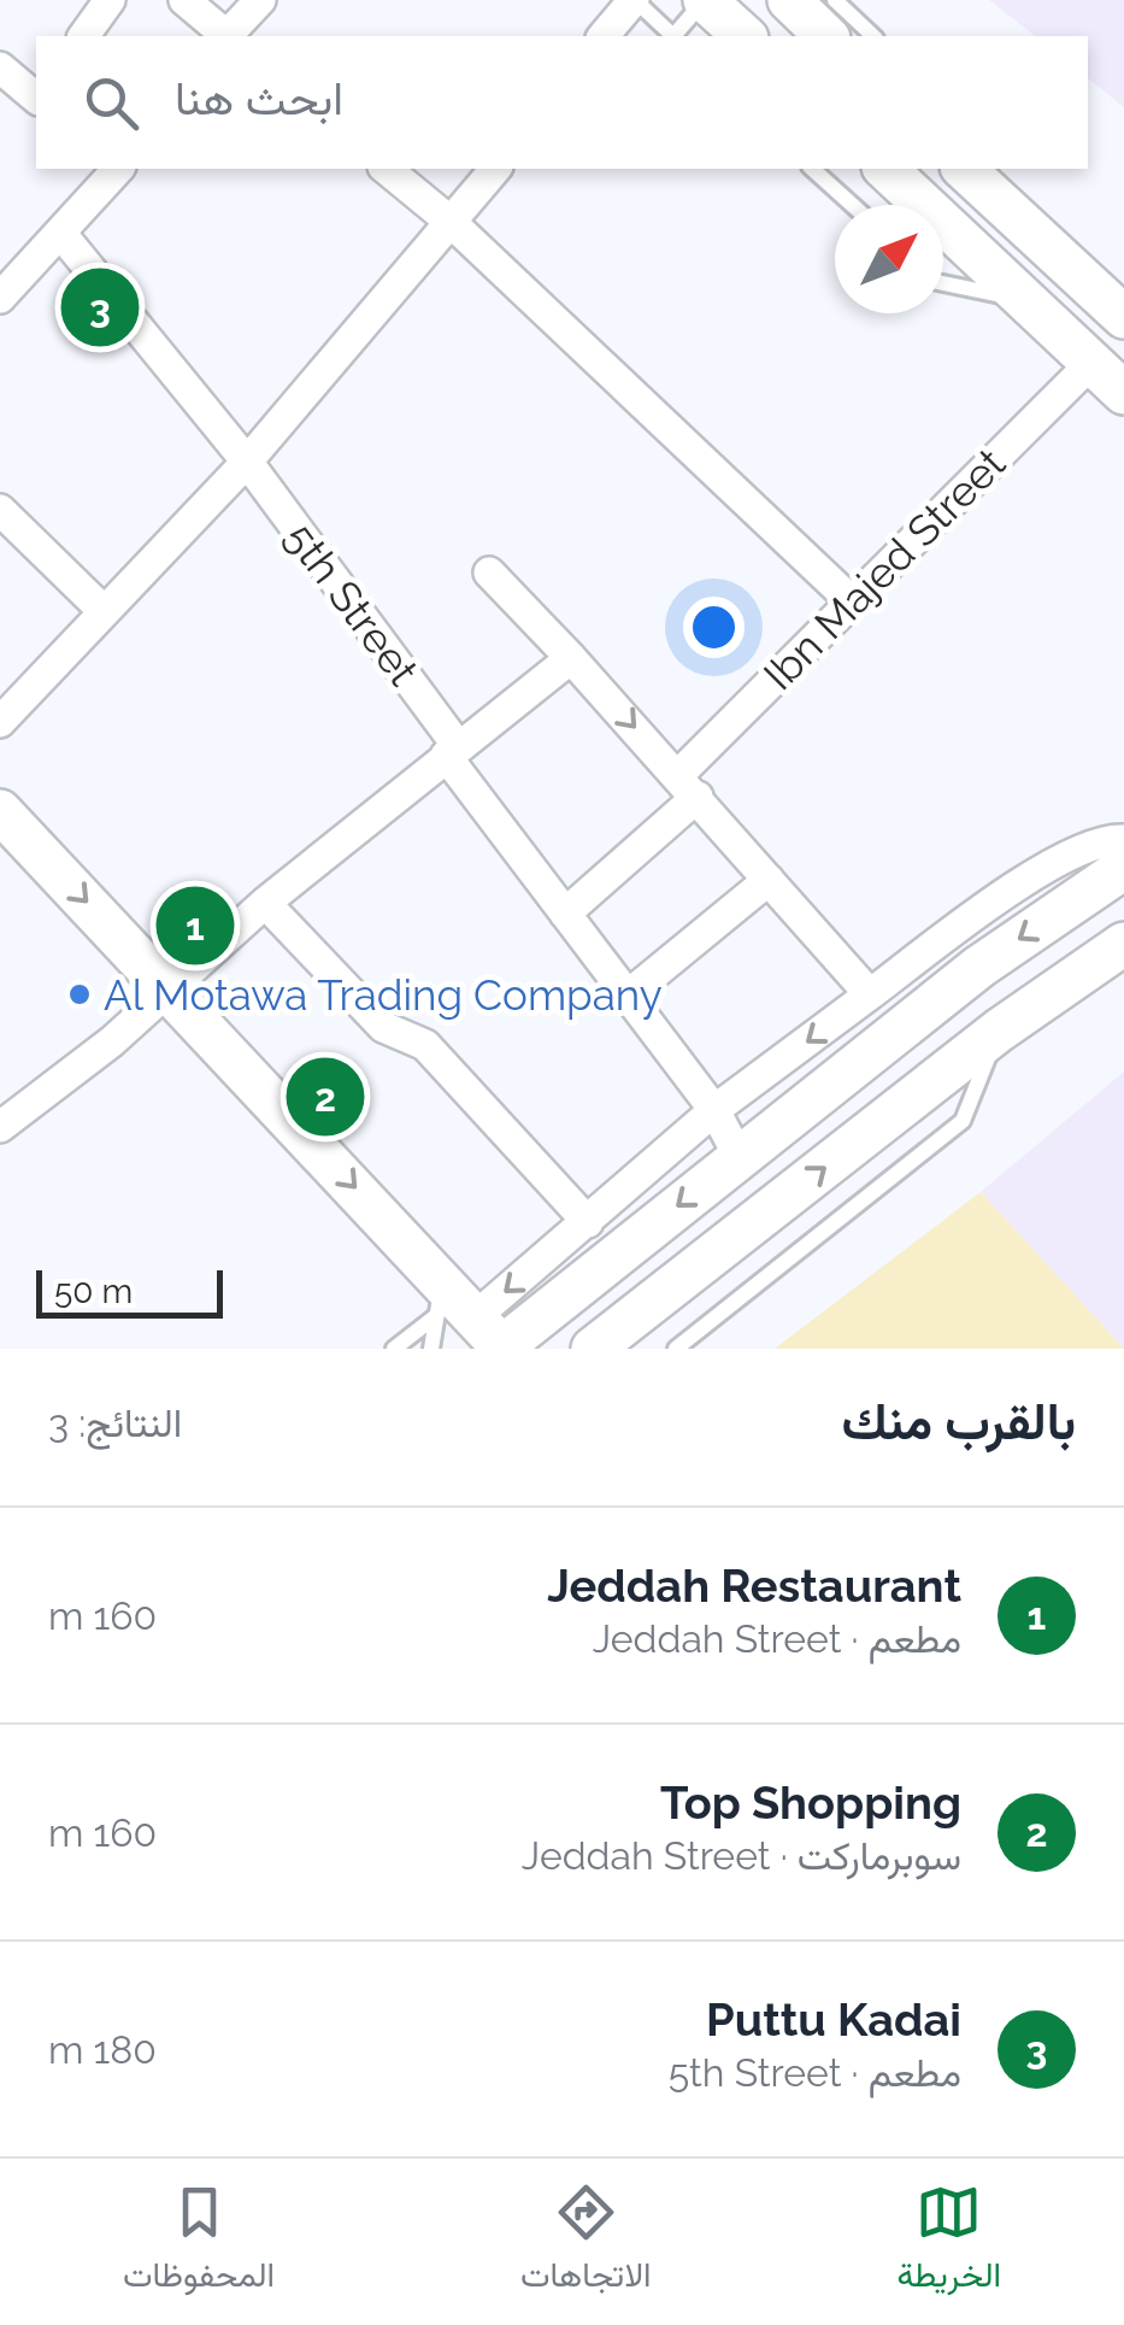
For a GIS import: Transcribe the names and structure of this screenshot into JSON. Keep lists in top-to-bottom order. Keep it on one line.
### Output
{"streets":{"street":["Ibn Majed Street","5th Street"]},"crossings":[["Ibn Majed Street","5th Street"]],"places":["Al Motawa Trading Company"],"scale_bar":"50 m","north":"top right","page":{"search":"ابحث هنا","pins":["3","1","2"],"scale":"50 m","heading":["بالقرب منك","النتائج: 3"],"list":[{"mark":"1","name":"Jeddah Restaurant","note":"مطعم · Jeddah Street","value":"160 m"},{"mark":"2","name":"Top Shopping","note":"سوبرماركت · Jeddah Street","value":"160 m"},{"mark":"3","name":"Puttu Kadai","note":"مطعم · 5th Street","value":"180 m"}],"nav":["الخريطة","الاتجاهات","المحفوظات"]}}
